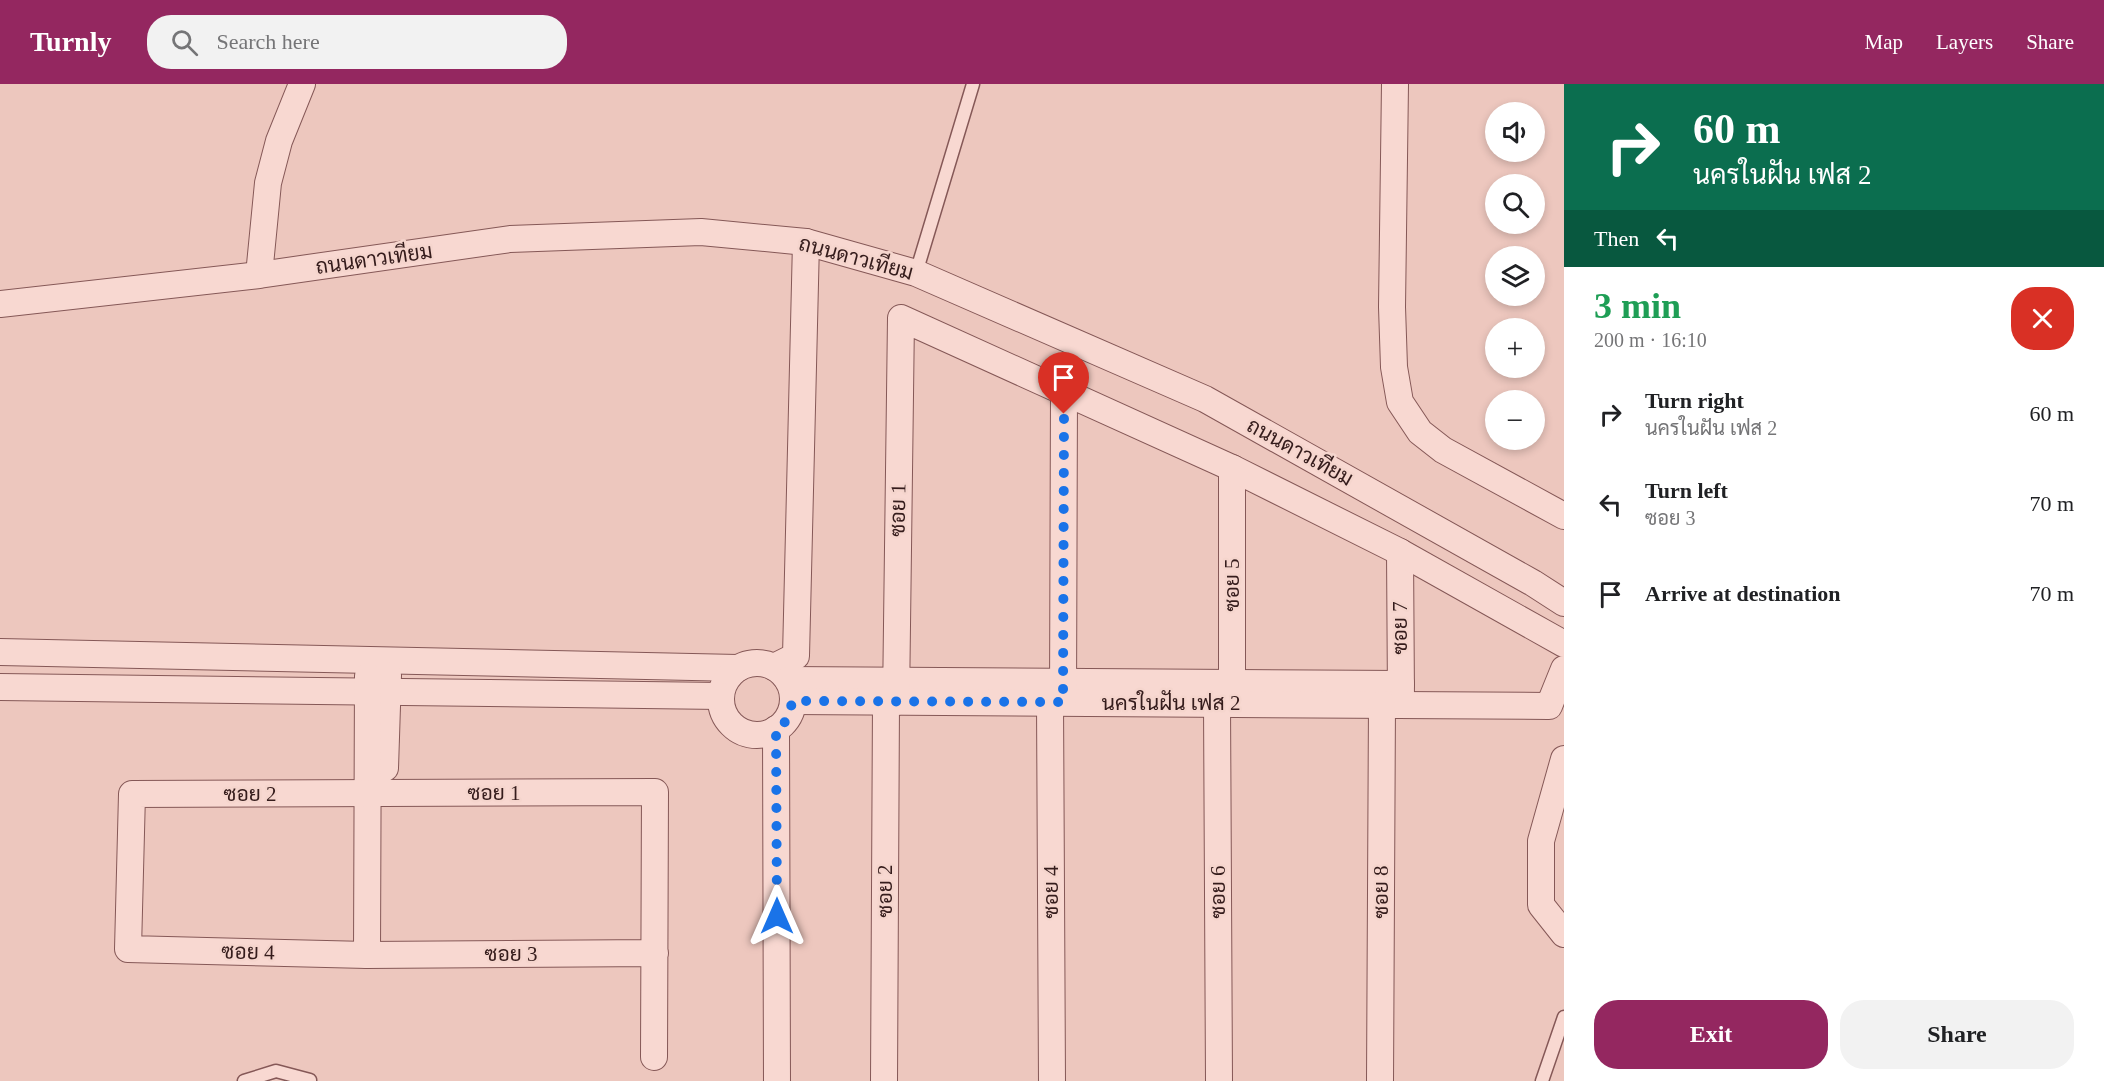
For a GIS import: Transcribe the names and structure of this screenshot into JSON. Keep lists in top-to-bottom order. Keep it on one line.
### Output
{"streets":{"street":["ถนนดาวเทียม","ซอย 1","ซอย 5","ซอย 7","นครในฝัน เฟส 2","ซอย 2","ซอย 4","ซอย 6","ซอย 8","ซอย 3"]},"crossings":[["ซอย 1","นครในฝัน เฟส 2"],["ซอย 1","ซอย 2"],["ซอย 1","ซอย 3"],["ซอย 5","นครในฝัน เฟส 2"],["ซอย 5","ซอย 6"],["ซอย 7","นครในฝัน เฟส 2"],["ซอย 7","ซอย 8"],["นครในฝัน เฟส 2","ซอย 2"],["นครในฝัน เฟส 2","ซอย 4"],["นครในฝัน เฟส 2","ซอย 6"],["นครในฝัน เฟส 2","ซอย 8"],["ซอย 2","ซอย 4"],["ซอย 4","ซอย 3"]],"page":{"header":"Turnly","search":"Search here","nav":["Map","Layers","Share"],"turn":["60 m","นครในฝัน เฟส 2"],"map_buttons":["+","−"],"then":"Then","heading":["3 min","200 m · 16:10"],"list":[{"name":"Turn right","note":"นครในฝัน เฟส 2","value":"60 m"},{"name":"Turn left","note":"ซอย 3","value":"70 m"},{"name":"Arrive at destination","value":"70 m"}],"buttons":["Exit","Share"]}}
